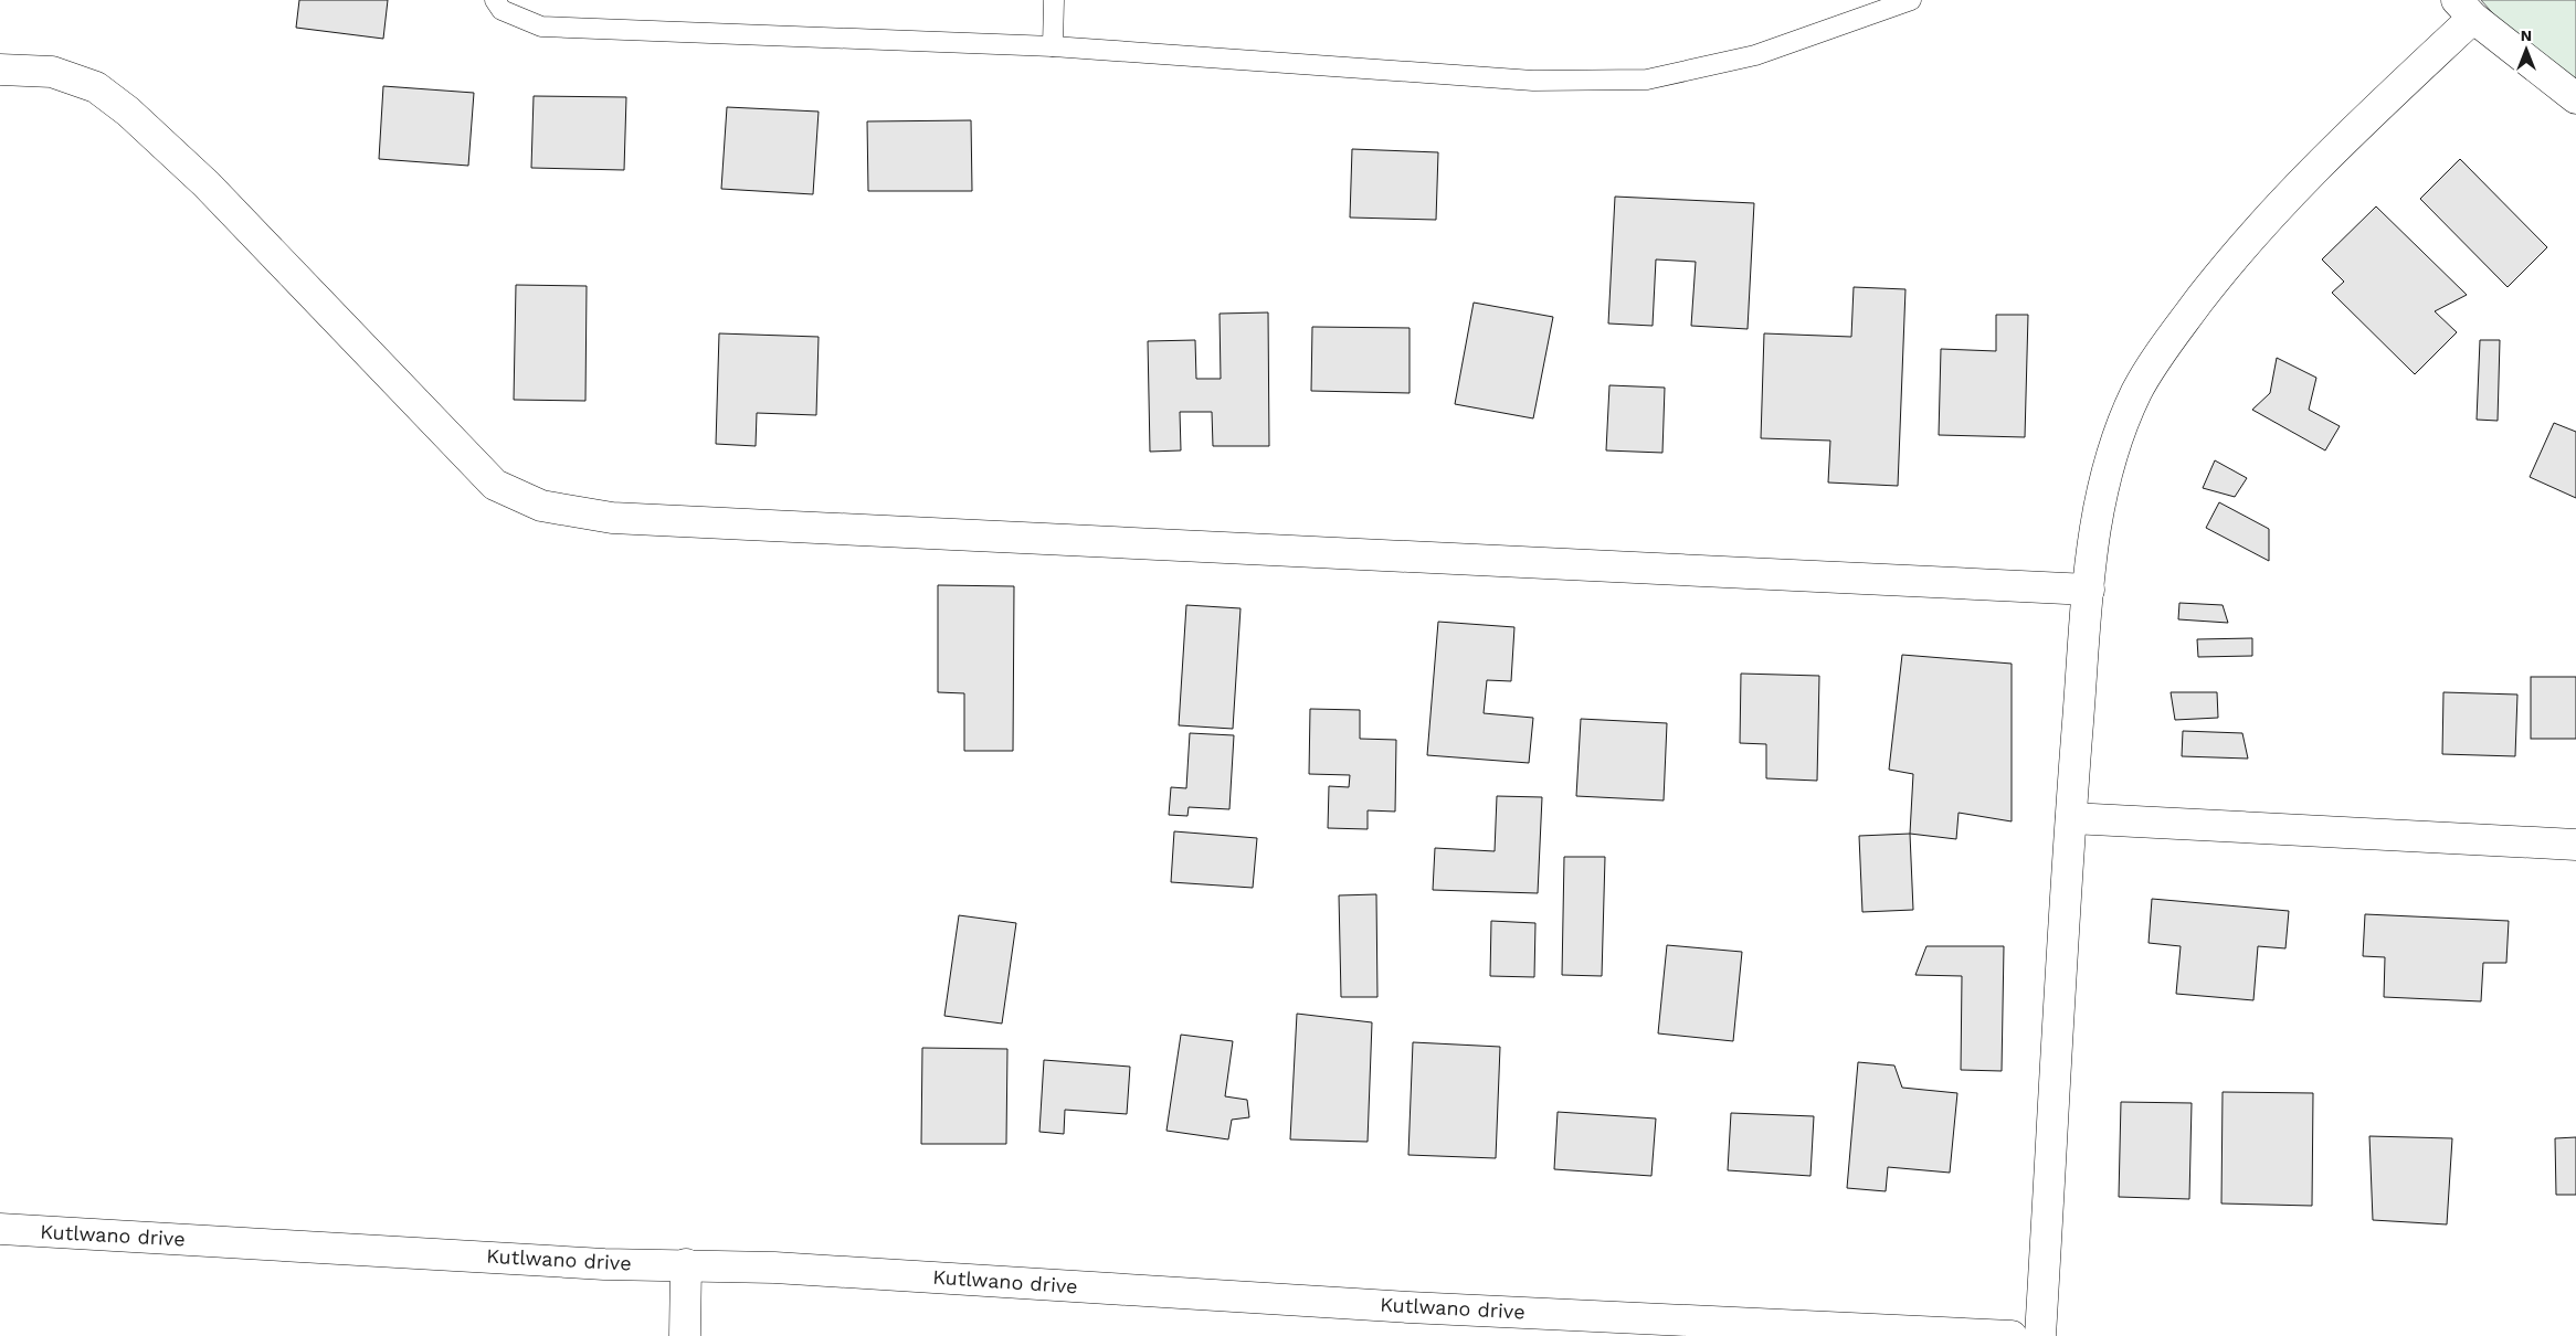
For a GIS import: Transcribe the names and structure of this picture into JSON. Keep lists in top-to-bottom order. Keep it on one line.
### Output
{"streets":{"street":["Kutlwano drive"]},"north":"top"}
